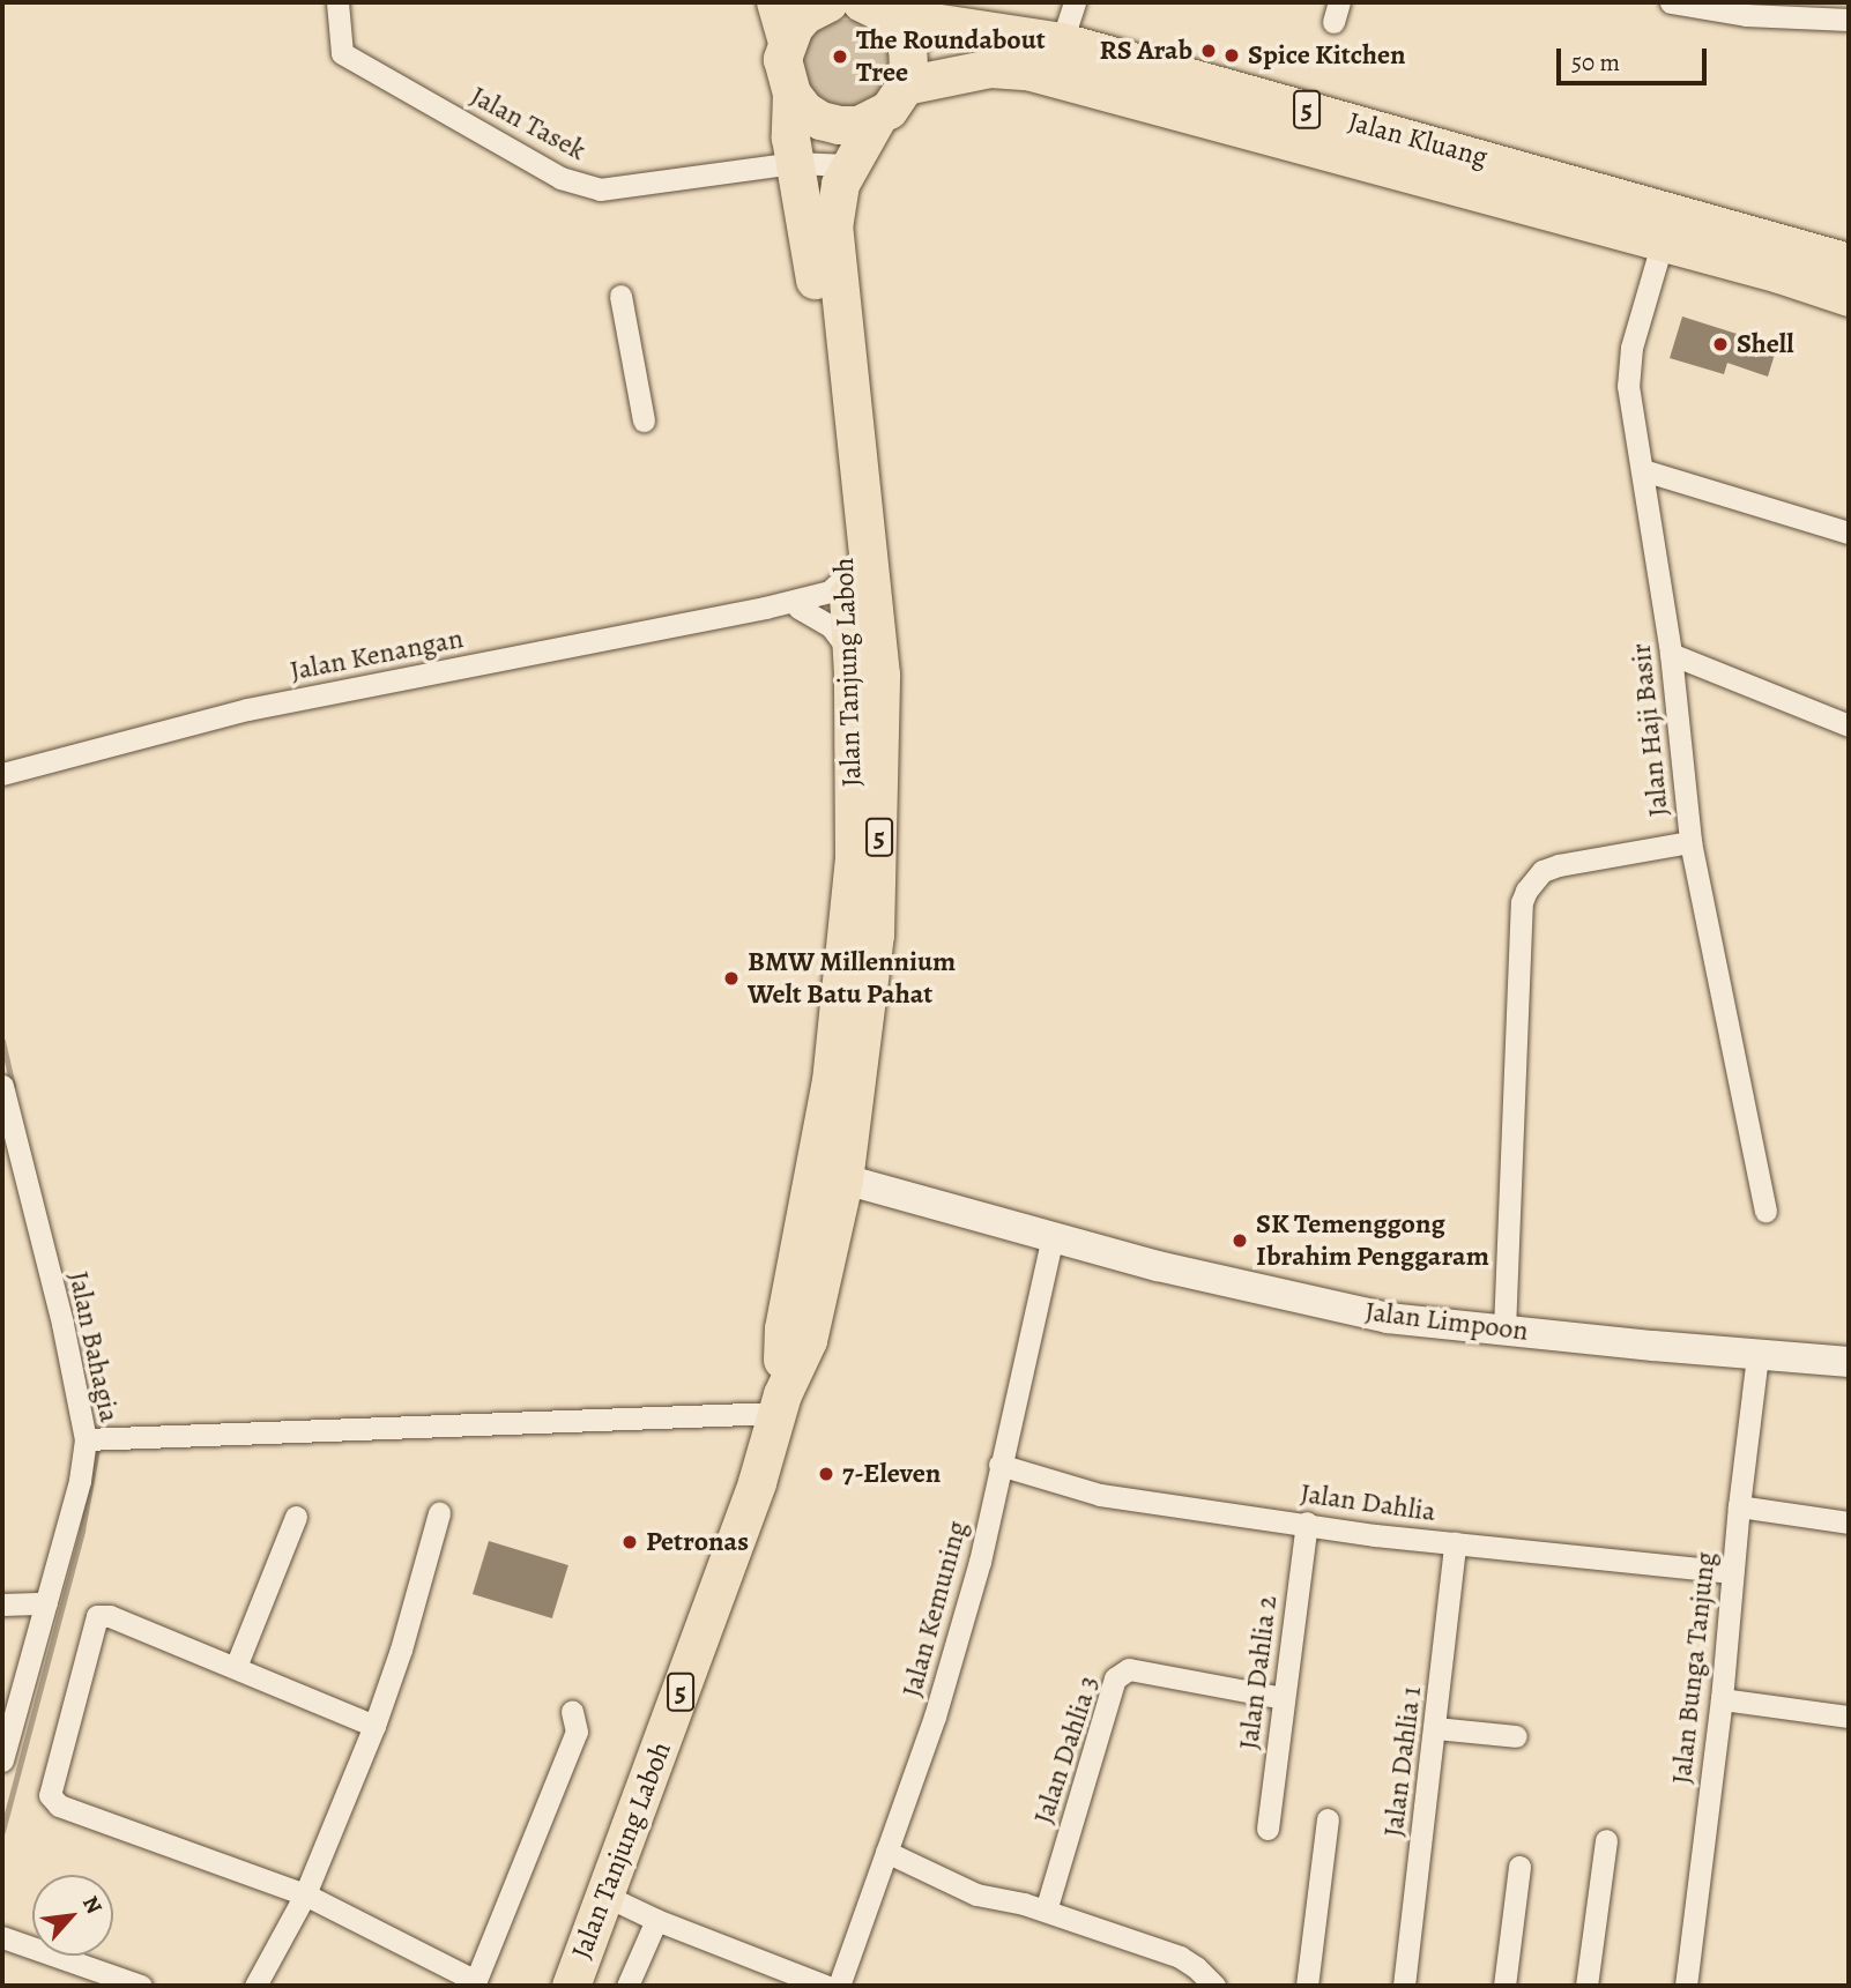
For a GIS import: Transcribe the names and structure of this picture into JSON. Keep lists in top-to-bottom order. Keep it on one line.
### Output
{"streets":{"highway":["5","Jalan Kluang","Jalan Tanjung Laboh"],"street":["Jalan Tasek","Jalan Kenangan","Jalan Haji Basir","Jalan Limpoon","Jalan Bahagia","Jalan Dahlia","Jalan Kemuning","Jalan Bunga Tanjung","Jalan Dahlia 2","Jalan Dahlia 3","Jalan Dahlia 1"]},"crossings":[["5","Jalan Kluang"],["5","Jalan Tanjung Laboh"],["Jalan Tasek","Jalan Tanjung Laboh"],["Jalan Kluang","Jalan Haji Basir"],["Jalan Kenangan","Jalan Tanjung Laboh"],["Jalan Tanjung Laboh","Jalan Limpoon"],["Jalan Limpoon","Jalan Kemuning"],["Jalan Limpoon","Jalan Bunga Tanjung"],["Jalan Dahlia","Jalan Kemuning"],["Jalan Dahlia","Jalan Bunga Tanjung"],["Jalan Dahlia","Jalan Dahlia 2"],["Jalan Dahlia","Jalan Dahlia 1"],["Jalan Dahlia 2","Jalan Dahlia 3"]],"places":["RS Arab","Spice Kitchen","The Roundabout Tree","Shell","BMW Millennium Welt Batu Pahat","SK Temenggong Ibrahim Penggaram","7-Eleven","Petronas"],"scale_bar":"50 m","north":"top right"}
